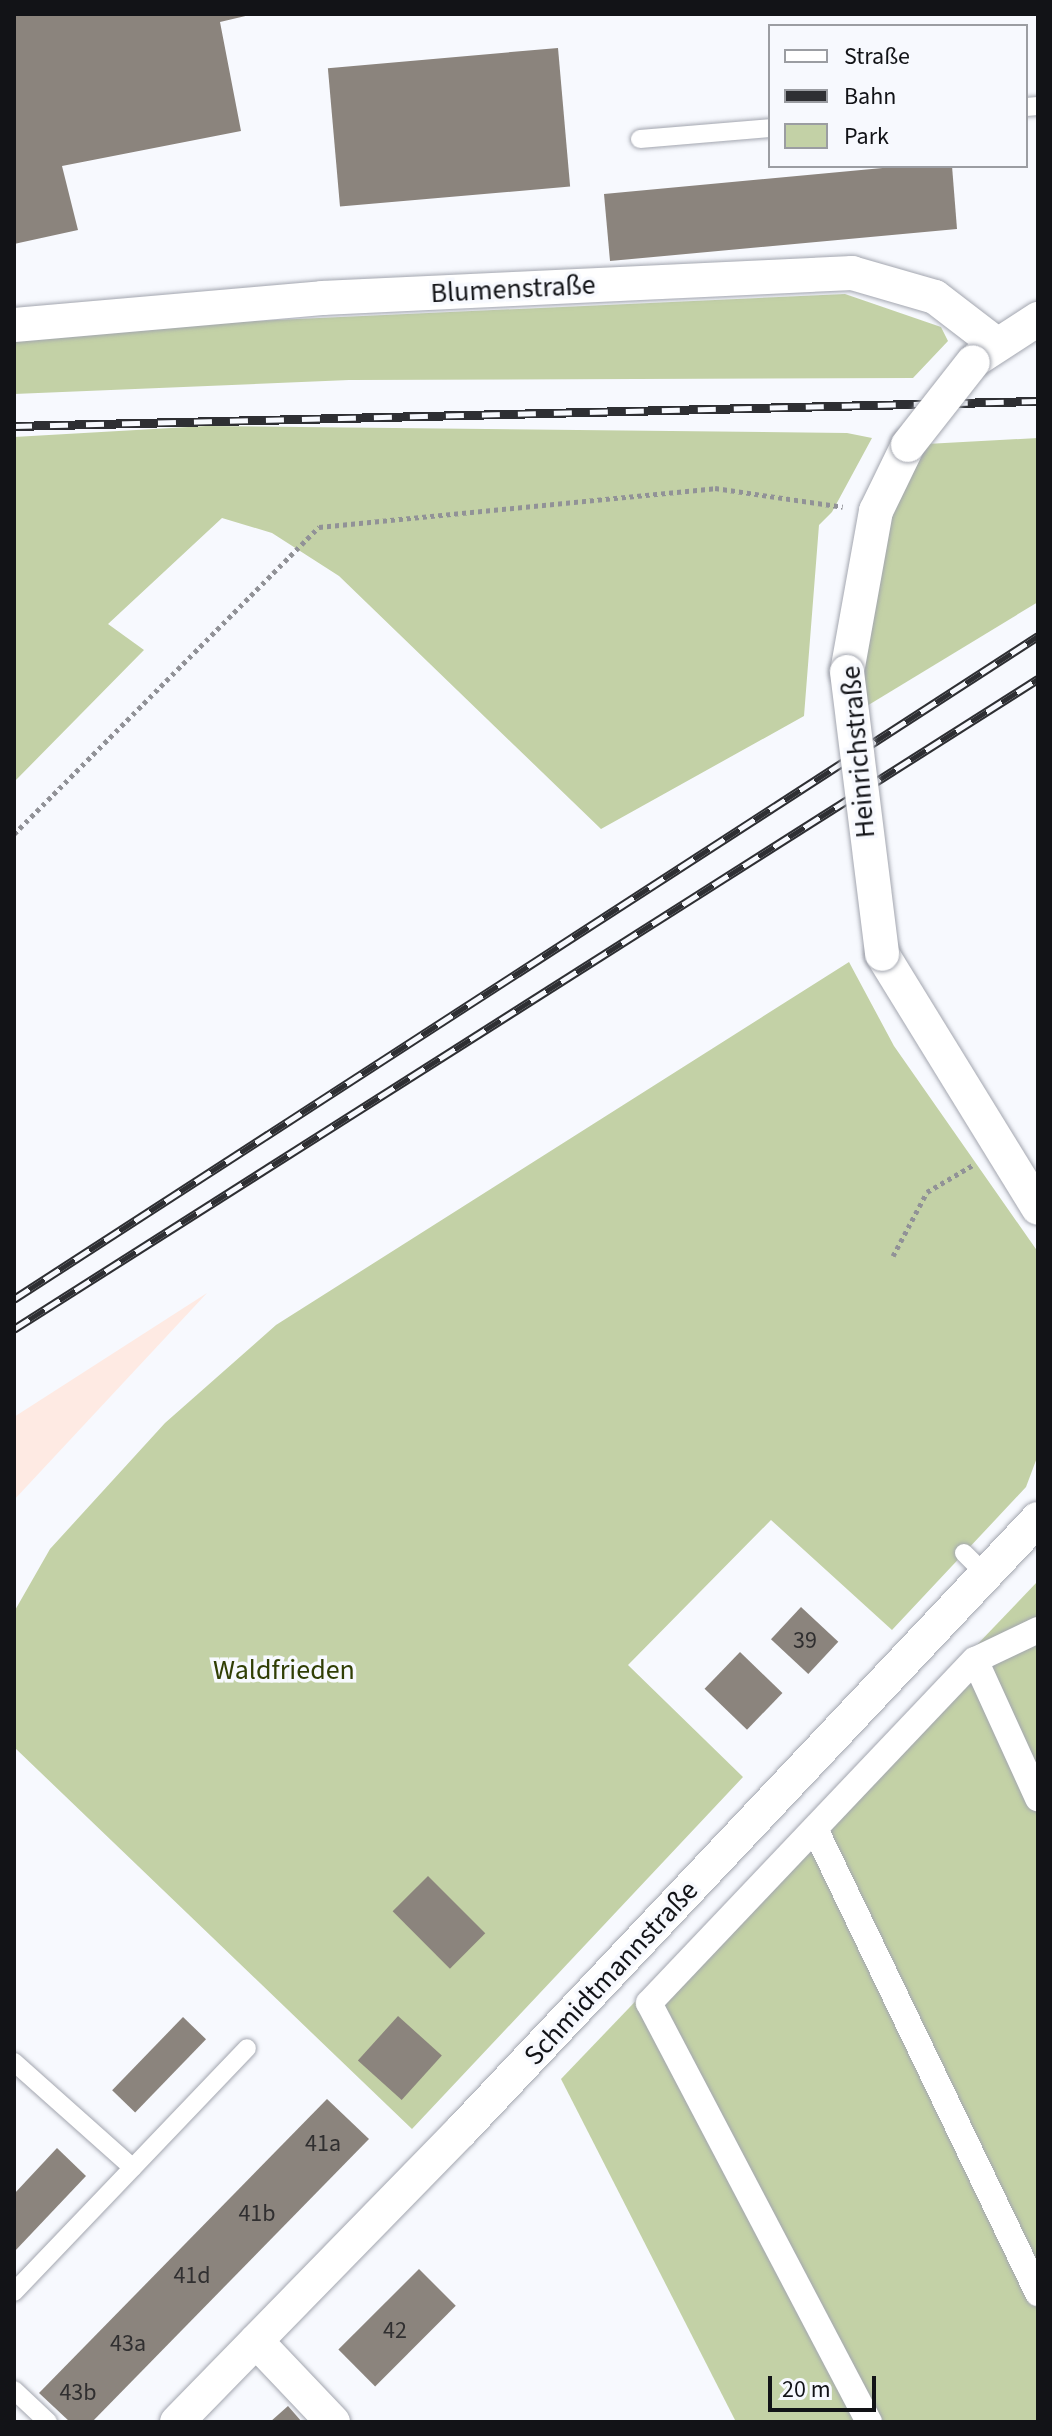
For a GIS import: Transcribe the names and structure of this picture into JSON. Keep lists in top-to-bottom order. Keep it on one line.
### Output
{"streets":{"street":["Blumenstraße","Heinrichstraße","Schmidtmannstraße"]},"crossings":[["Blumenstraße","Heinrichstraße"]],"parks":["Waldfrieden"],"house_numbers":["39","41a","41b","41d","42","43a","43b"],"legend":["Straße","Bahn","Park"],"scale_bar":"20 m"}
